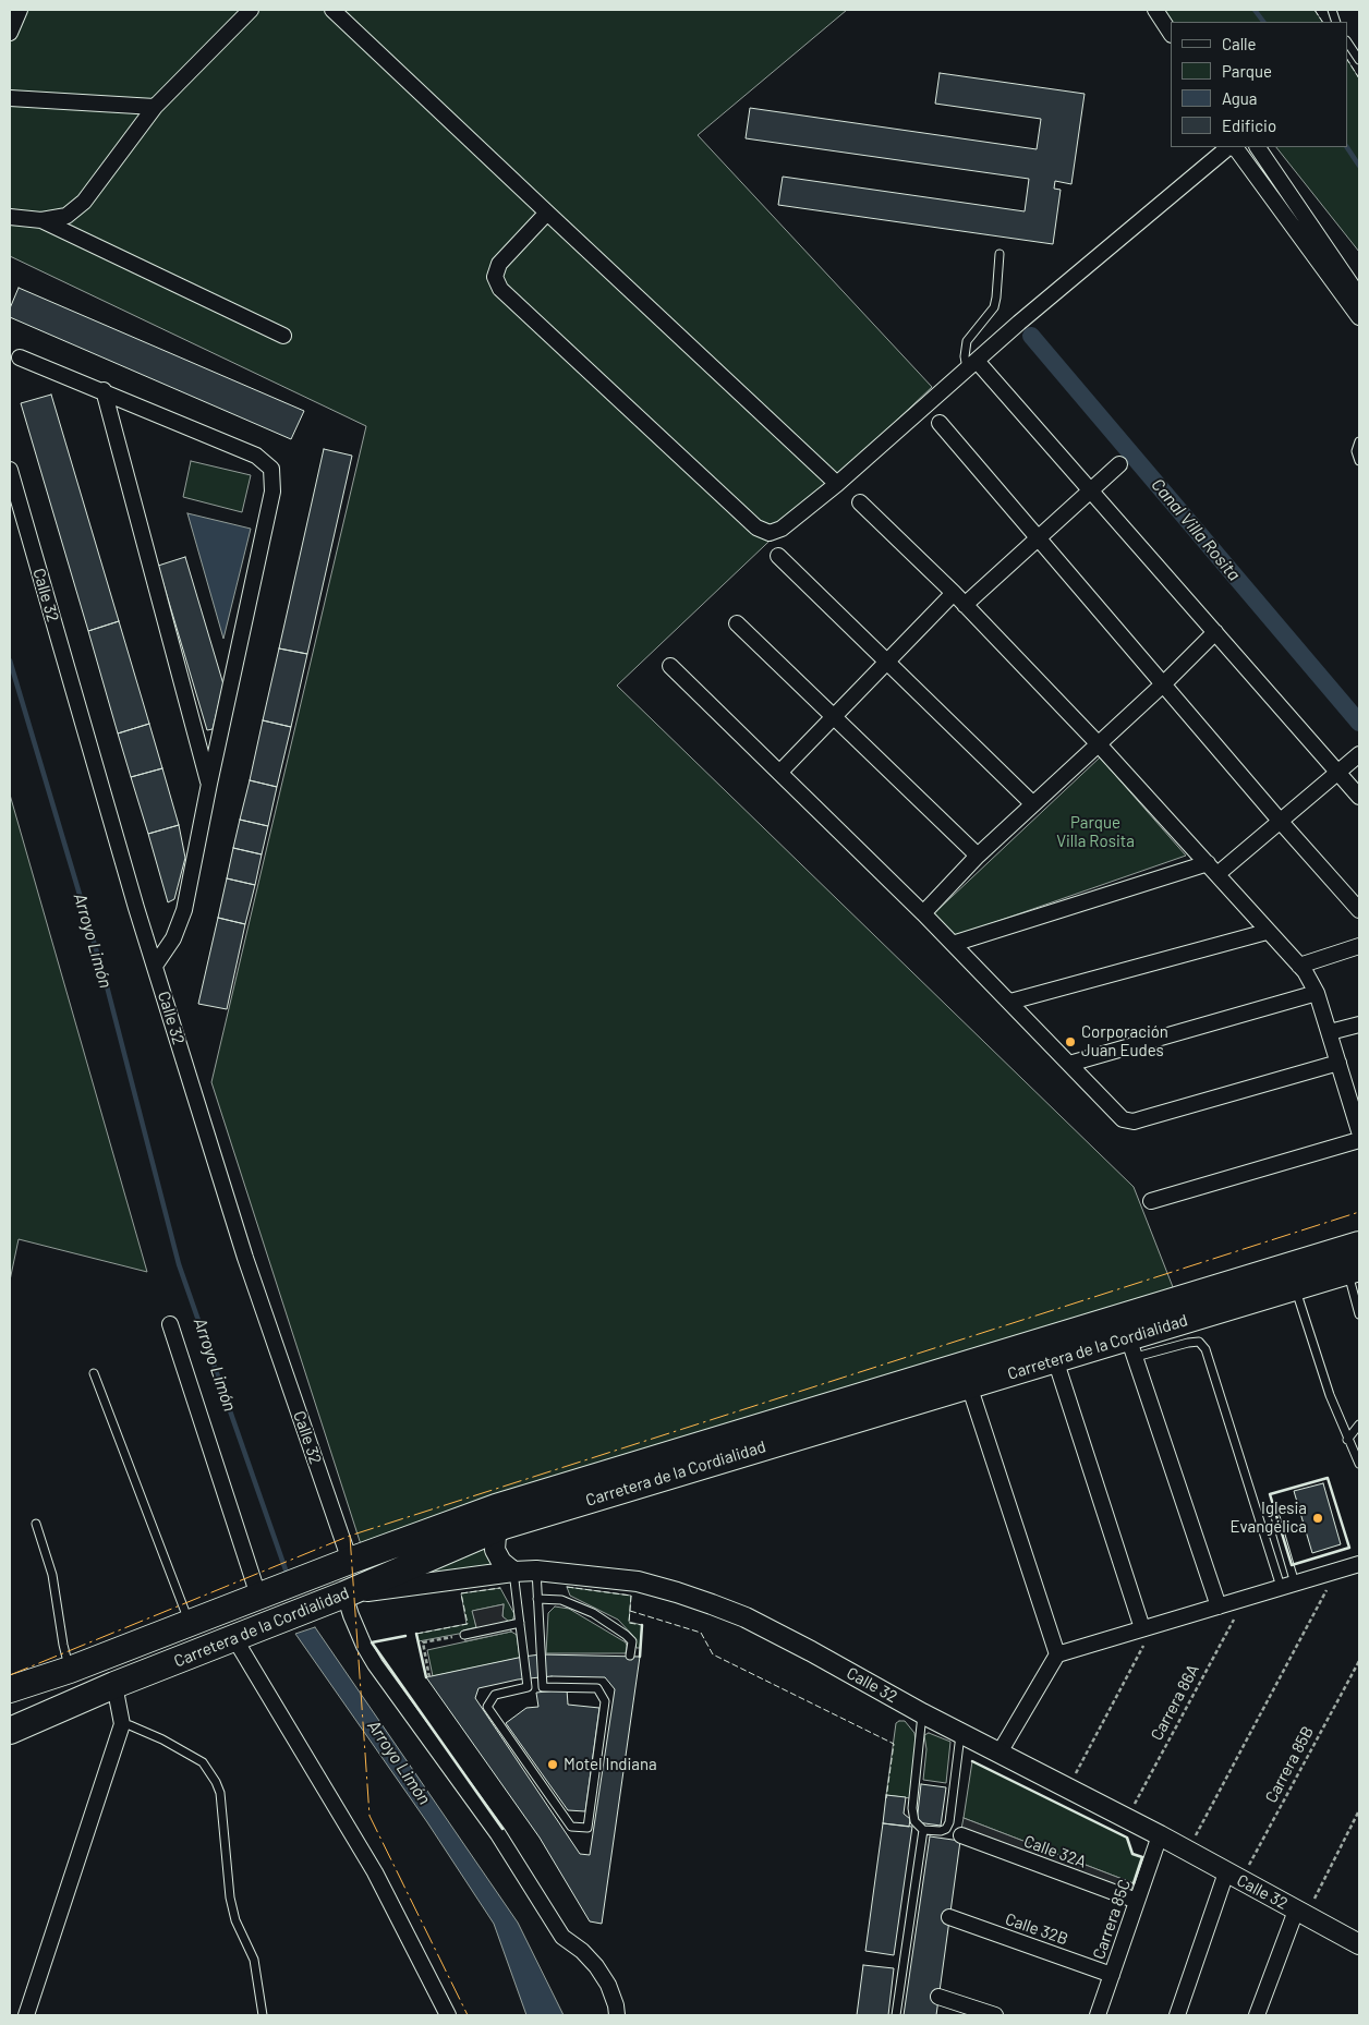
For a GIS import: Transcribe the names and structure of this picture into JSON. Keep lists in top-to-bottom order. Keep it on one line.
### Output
{"streets":{"highway":["Carretera de la Cordialidad"],"street":["Calle 32","Calle 32A","Carrera 85C","Calle 32B"],"path":["Carrera 86A","Carrera 85B"]},"crossings":[["Calle 32","Carretera de la Cordialidad"],["Calle 32","Carrera 86A"],["Calle 32","Carrera 85B"],["Calle 32","Carrera 85C"],["Calle 32A","Carrera 85C"],["Carrera 85C","Calle 32B"]],"water":["Canal Villa Rosita","Arroyo Limón"],"parks":["Parque Villa Rosita"],"places":["Corporación Juan Eudes","Iglesia Evangélica","Motel Indiana"],"legend":["Calle","Parque","Agua","Edificio"]}
